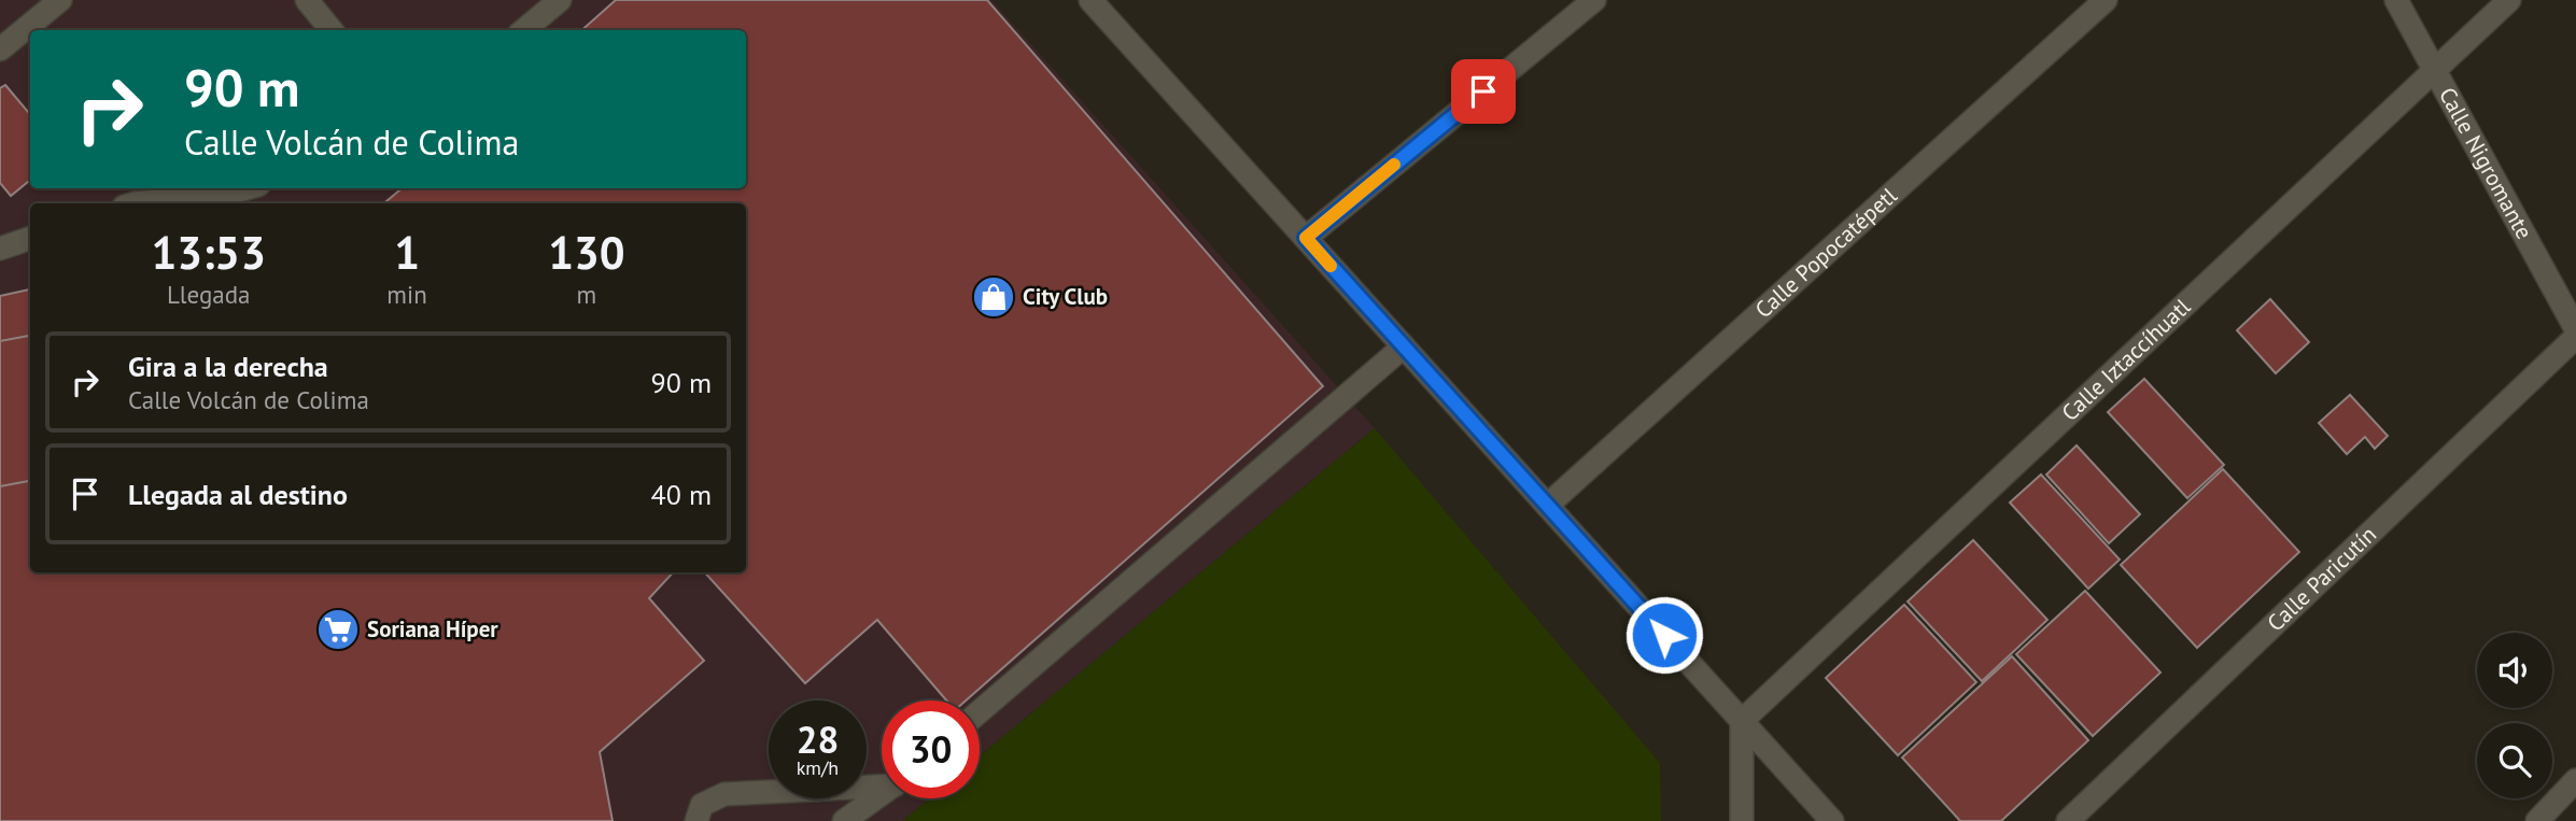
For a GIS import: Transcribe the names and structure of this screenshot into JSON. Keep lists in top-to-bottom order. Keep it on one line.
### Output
{"streets":{"street":["Calle Nigromante","Calle Popocatépetl","Calle Iztaccíhuatl","Calle Paricutín"]},"crossings":[["Calle Nigromante","Calle Iztaccíhuatl"]],"places":{"shop":["City Club"],"supermarket":["Soriana Híper"]},"page":{"turn":["90 m","Calle Volcán de Colima"],"eta":["13:53","Llegada","1","min","130","m"],"list":[{"name":"Gira a la derecha","note":"Calle Volcán de Colima","value":"90 m"},{"name":"Llegada al destino","value":"40 m"}],"speed":"28 km/h","limit":"30"}}
